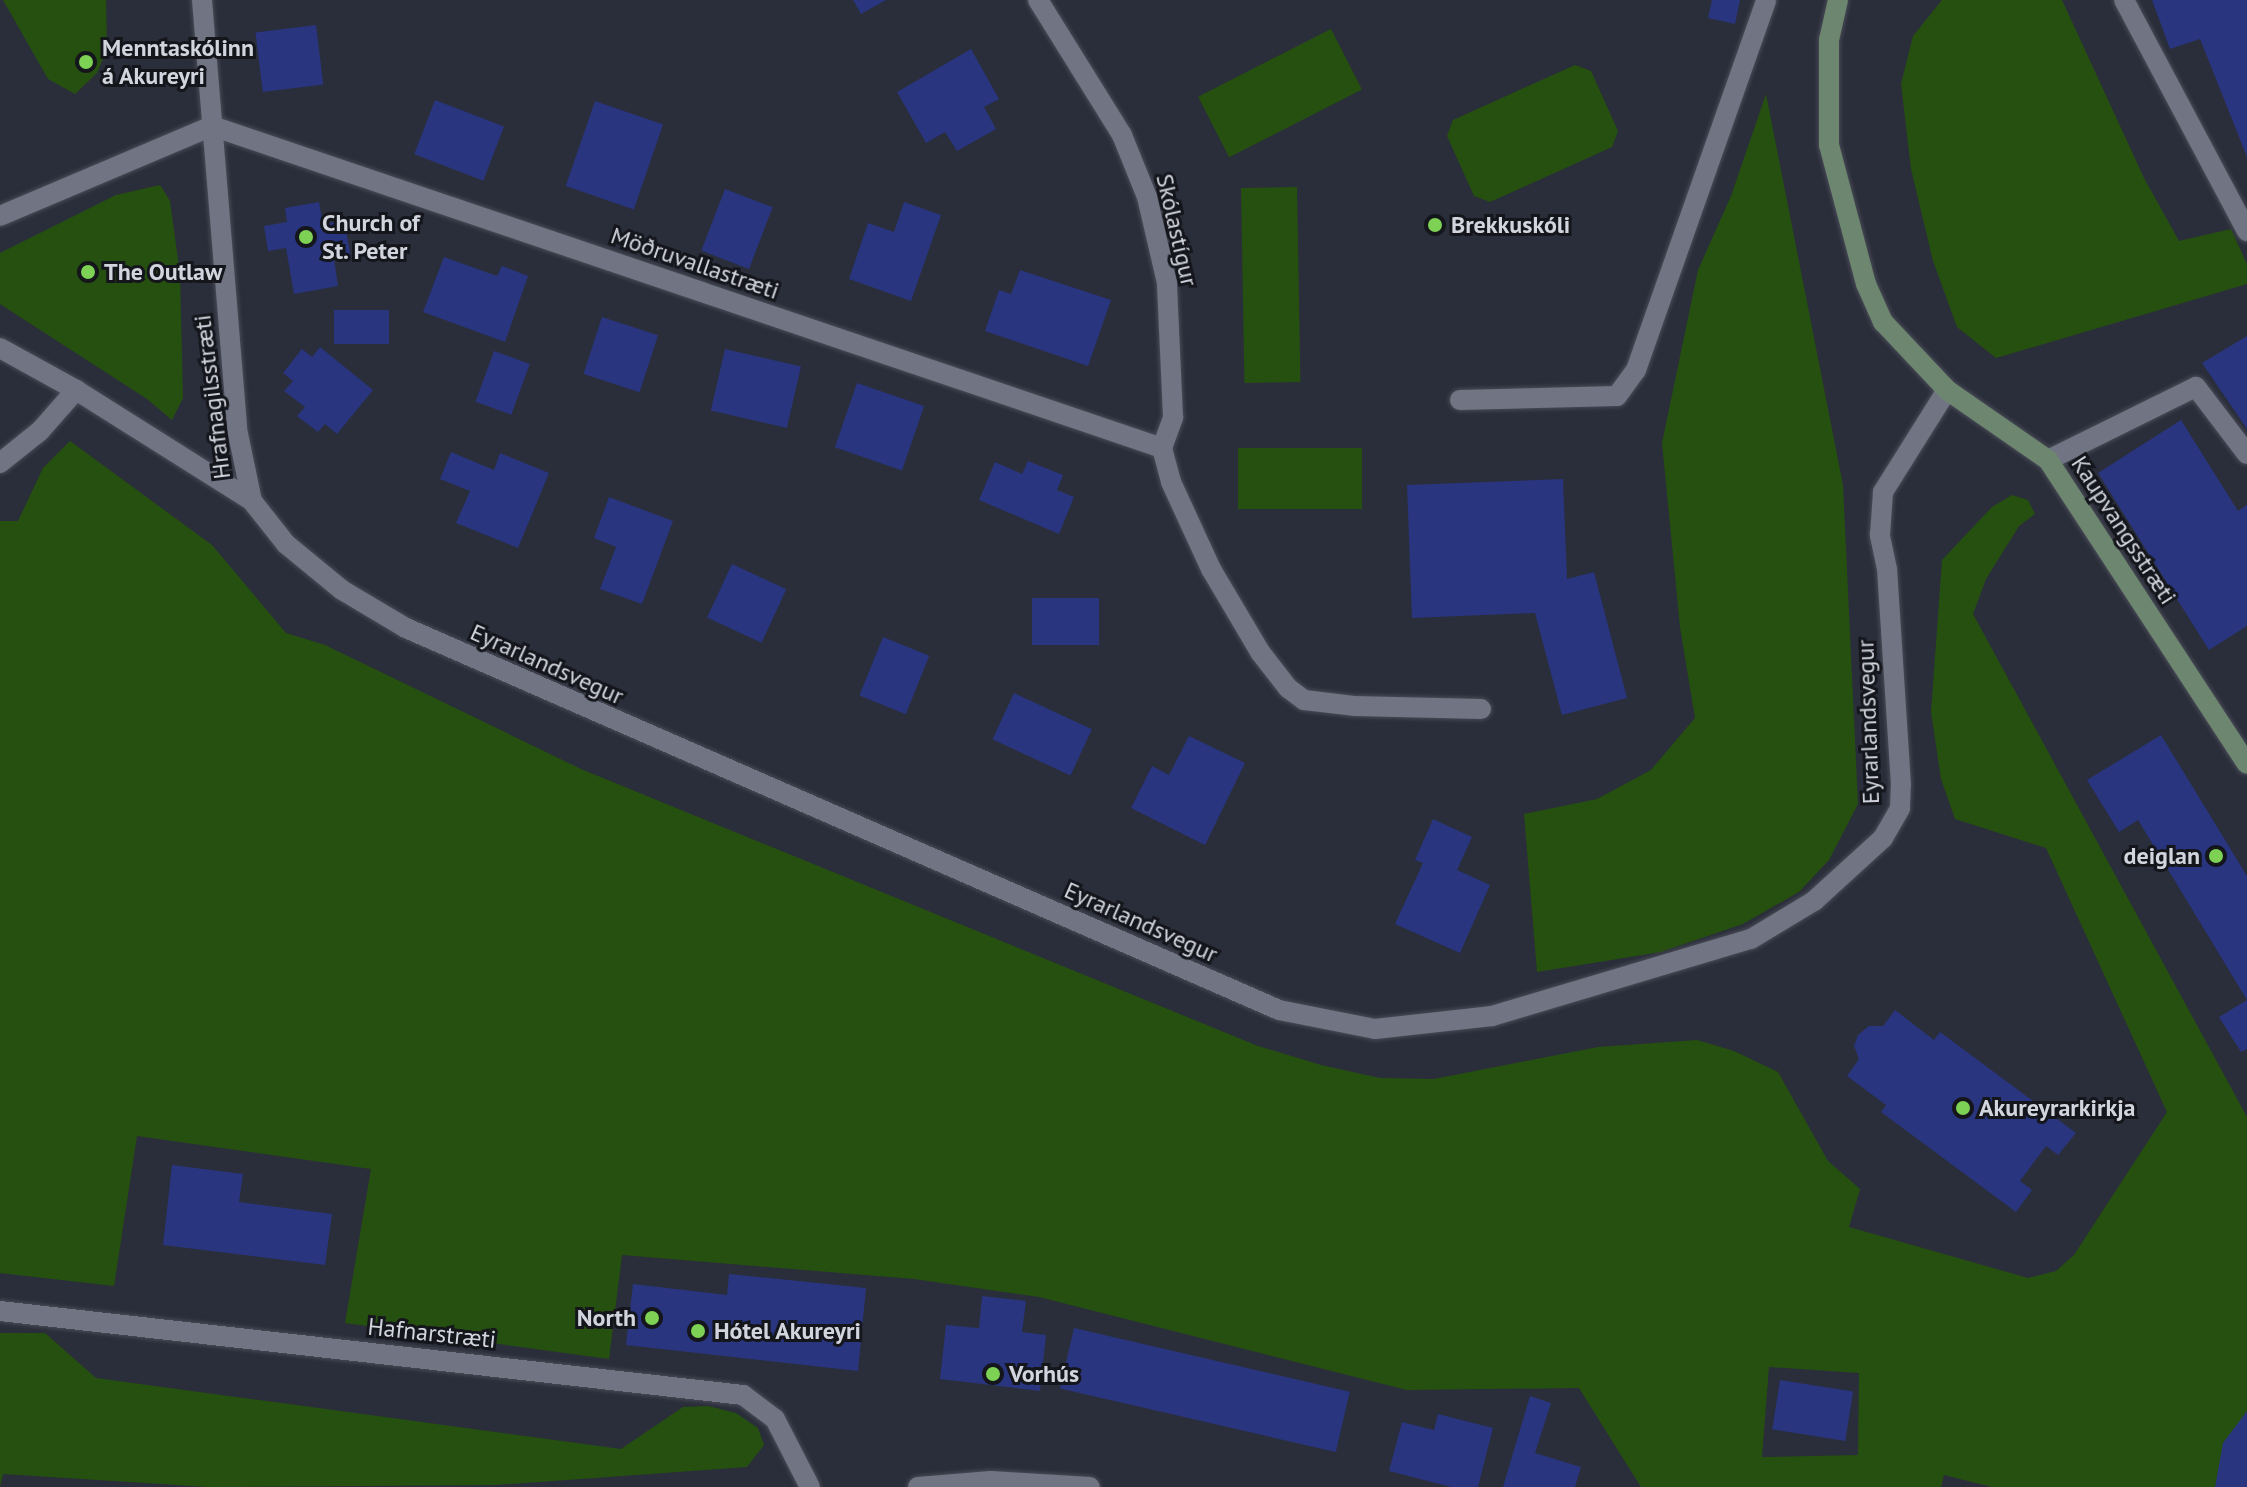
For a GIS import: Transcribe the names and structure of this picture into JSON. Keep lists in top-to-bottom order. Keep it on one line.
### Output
{"streets":{"main road":["Kaupvangsstræti"],"street":["Skólastígur","Möðruvallastræti","Hrafnagilsstræti","Eyrarlandsvegur","Hafnarstræti"]},"crossings":[["Skólastígur","Möðruvallastræti"],["Möðruvallastræti","Hrafnagilsstræti"],["Hrafnagilsstræti","Eyrarlandsvegur"],["Kaupvangsstræti","Eyrarlandsvegur"]],"places":["Menntaskólinn á Akureyri","Brekkuskóli","Church of St. Peter","The Outlaw","deiglan","Akureyrarkirkja","North","Hótel Akureyri","Vorhús"]}
